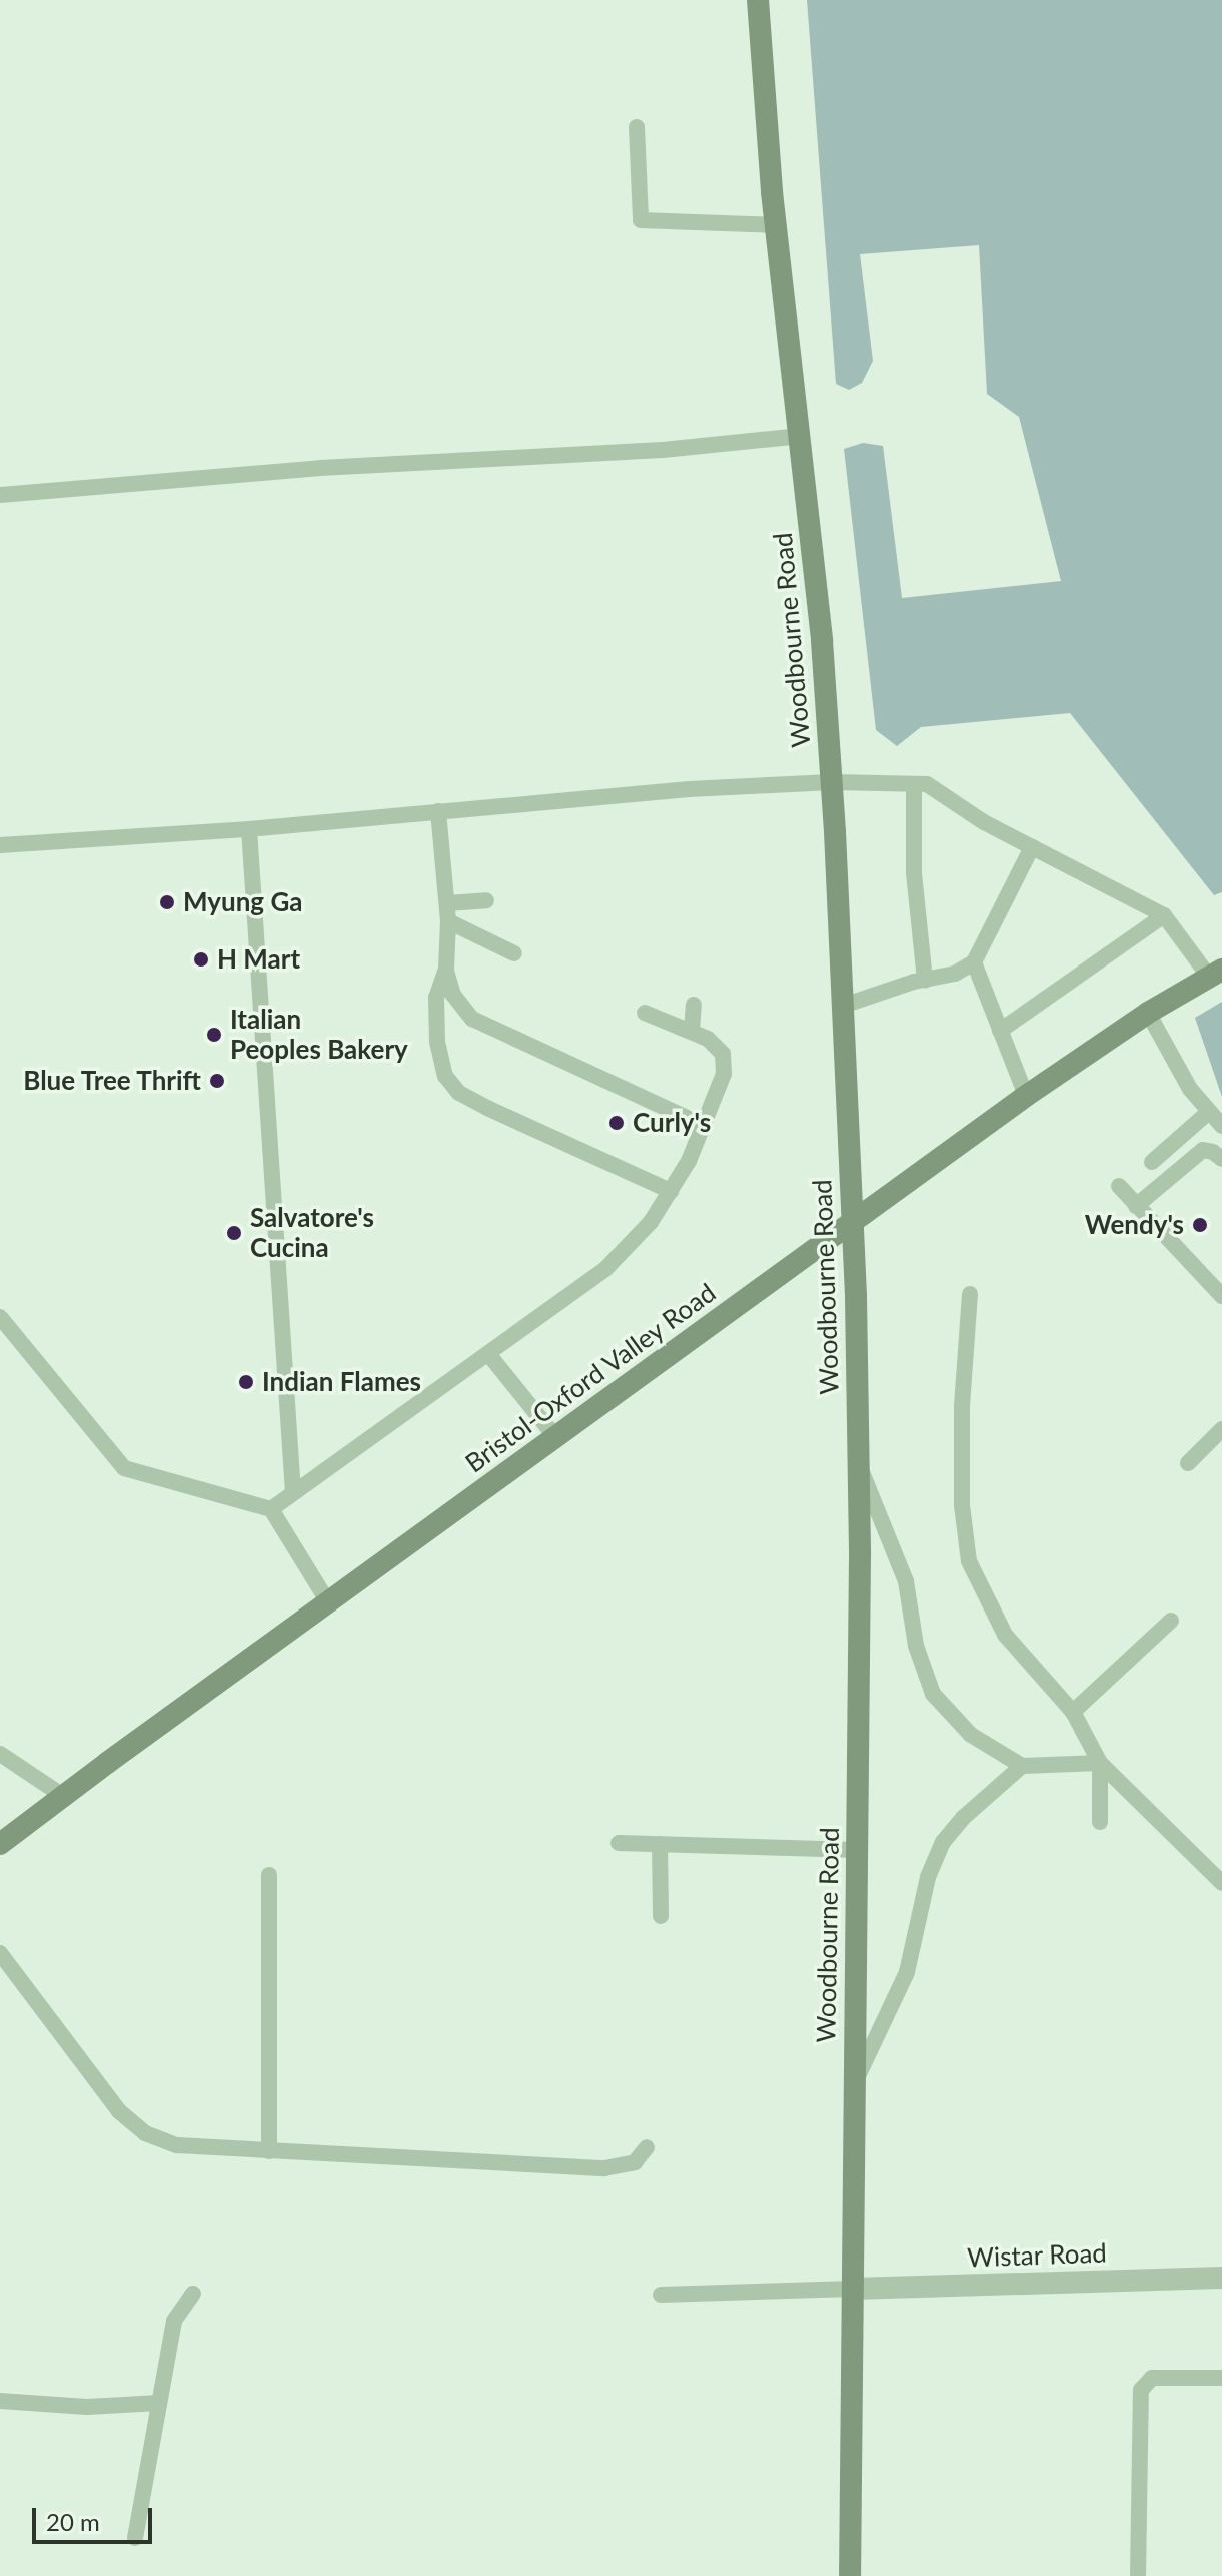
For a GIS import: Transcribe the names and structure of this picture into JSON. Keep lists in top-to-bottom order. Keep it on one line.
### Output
{"streets":{"main road":["Woodbourne Road","Bristol-Oxford Valley Road"],"street":["Wistar Road"]},"crossings":[["Woodbourne Road","Bristol-Oxford Valley Road"],["Woodbourne Road","Wistar Road"]],"places":["Myung Ga","H Mart","Italian Peoples Bakery","Blue Tree Thrift","Curly's","Wendy's","Salvatore's Cucina","Indian Flames"],"scale_bar":"20 m"}
